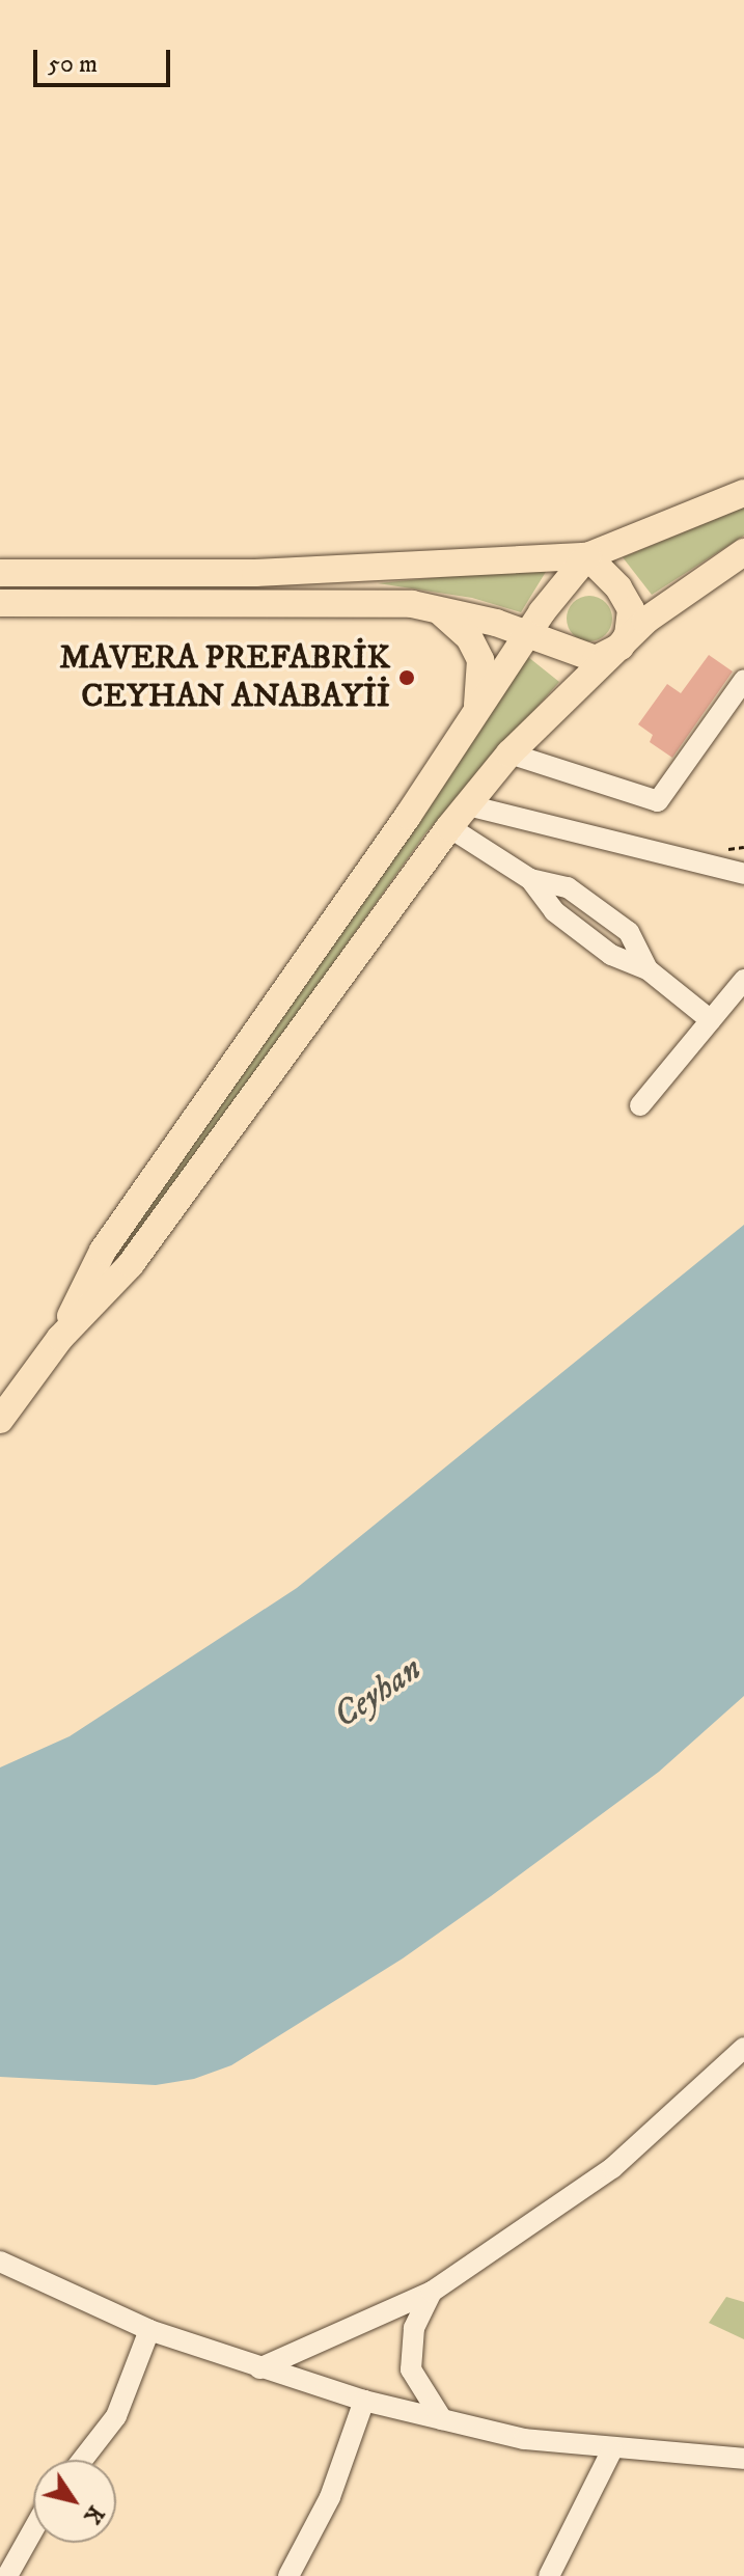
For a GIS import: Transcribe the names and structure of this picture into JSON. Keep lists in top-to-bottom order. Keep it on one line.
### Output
{"water":["Ceyhan"],"places":["MAVERA PREFABRİK CEYHAN ANABAYİİ"],"scale_bar":"50 m","north":"bottom right"}
